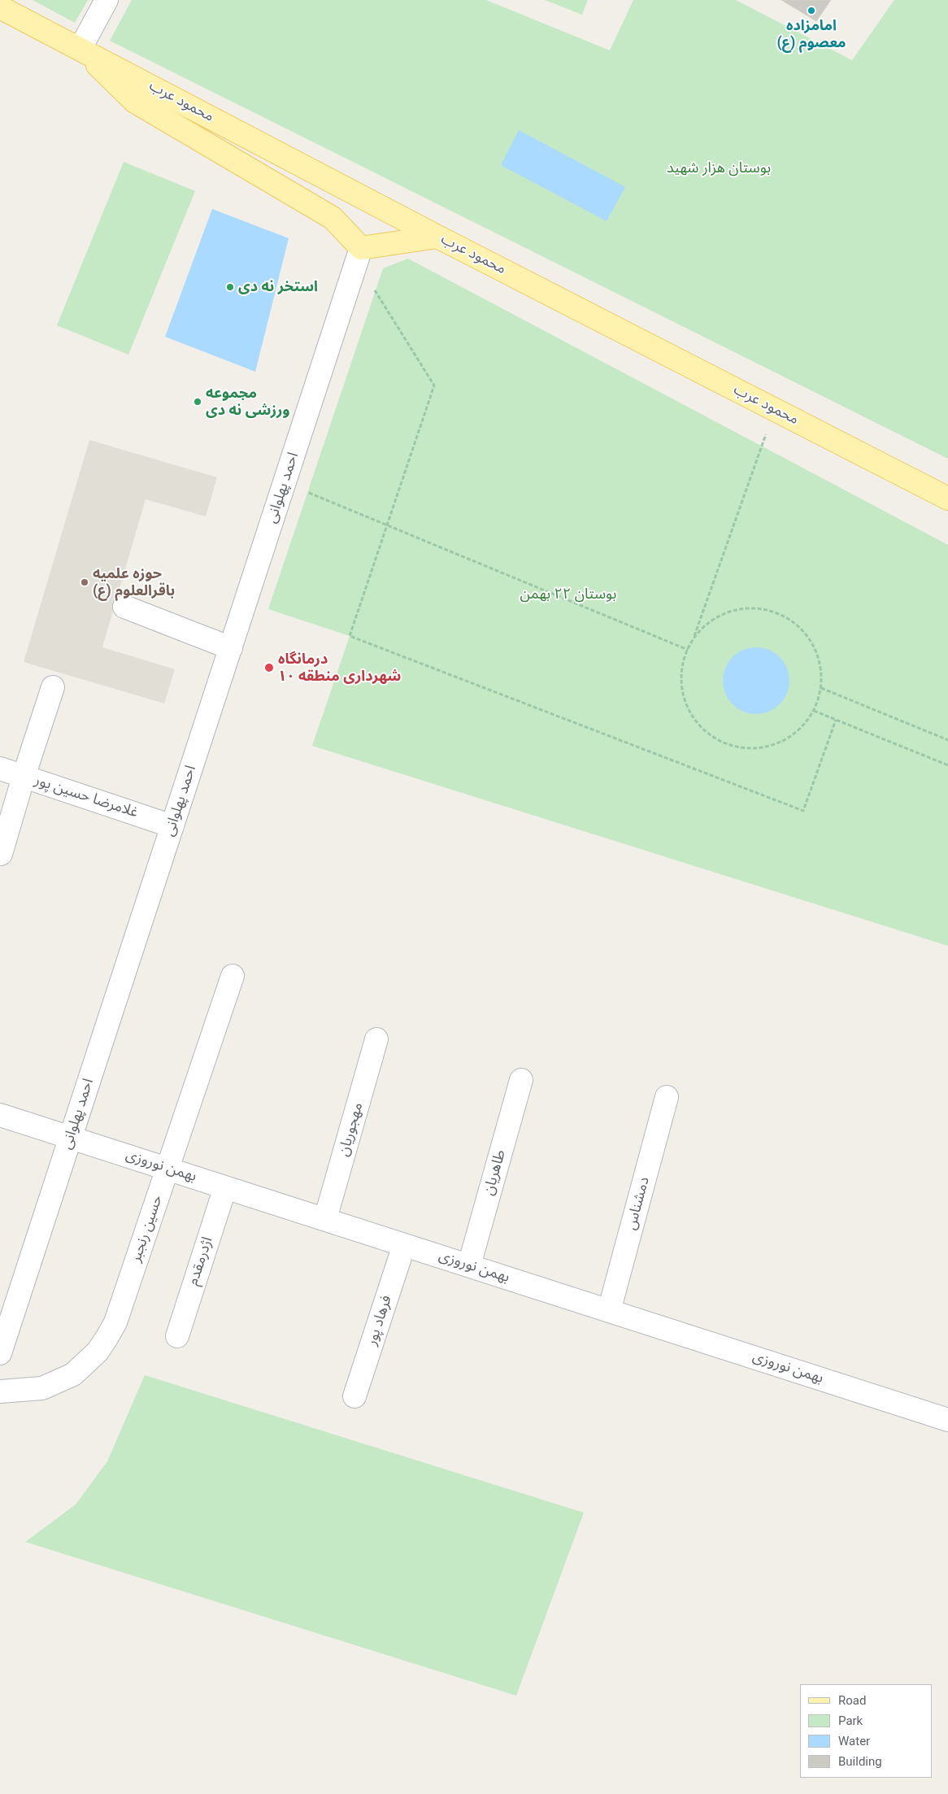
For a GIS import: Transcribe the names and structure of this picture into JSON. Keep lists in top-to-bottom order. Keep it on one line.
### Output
{"streets":{"main road":["محمود عرب"],"street":["احمد پهلوانی","غلامرضا حسین پور","مهجوریان","بهمن نوروزی","طاهریان","دمشناس","حسین رنجبر","اژدرمقدم","فرهاد پور"]},"crossings":[["احمد پهلوانی","غلامرضا حسین پور"],["احمد پهلوانی","بهمن نوروزی"],["مهجوریان","بهمن نوروزی"],["بهمن نوروزی","طاهریان"],["بهمن نوروزی","دمشناس"],["بهمن نوروزی","حسین رنجبر"],["بهمن نوروزی","اژدرمقدم"],["بهمن نوروزی","فرهاد پور"]],"parks":["بوستان هزار شهید","بوستان ۲۲ بهمن"],"places":["امامزاده معصوم (ع)","استخر نه دی","مجموعه ورزشی نه دی","حوزه علمیه باقرالعلوم (ع)","درمانگاه شهرداری منطقه ۱۰"],"legend":["Road","Park","Water","Building"]}
